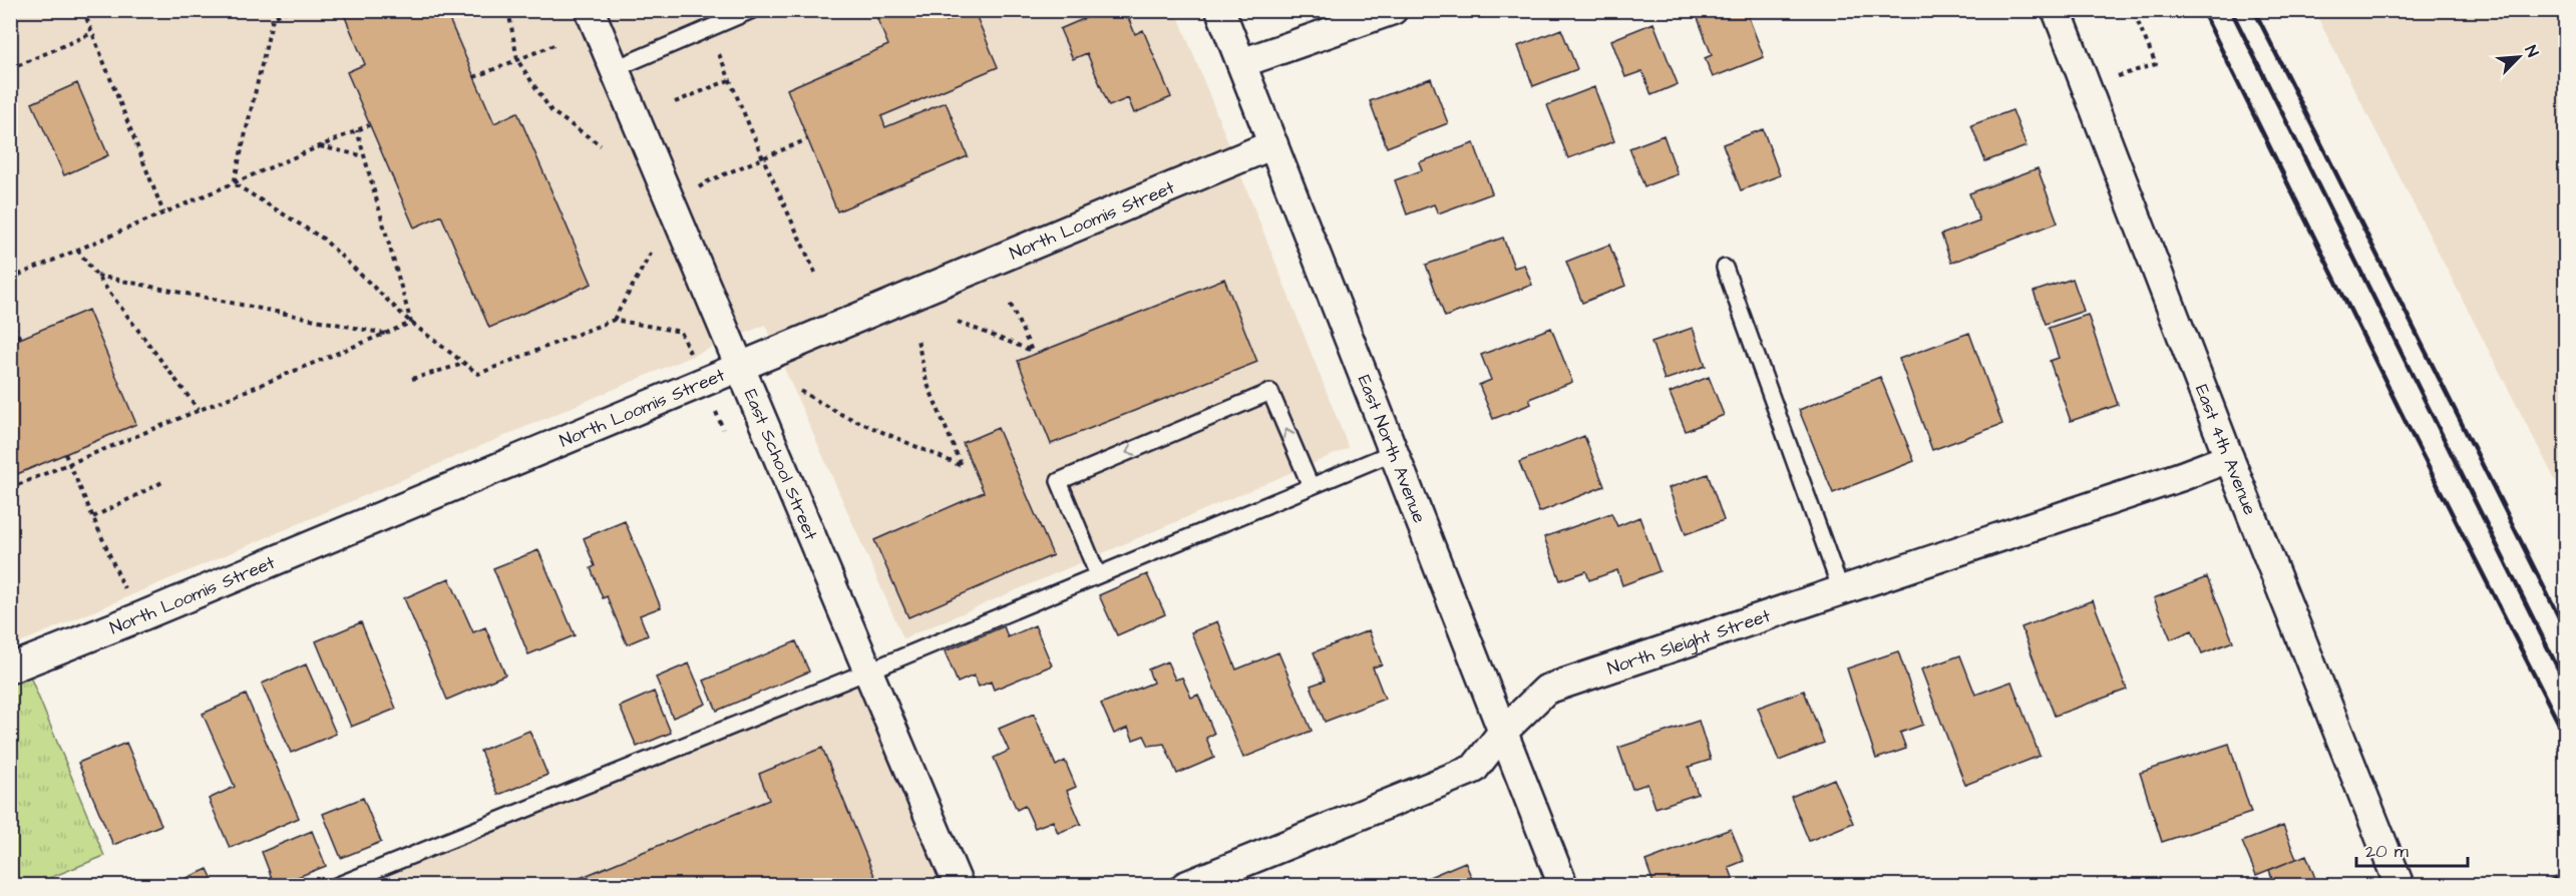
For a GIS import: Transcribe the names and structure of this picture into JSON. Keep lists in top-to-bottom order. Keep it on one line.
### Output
{"streets":{"street":["North Loomis Street","East North Avenue","East 4th Avenue","East School Street","North Sleight Street"]},"crossings":[["North Loomis Street","East North Avenue"],["North Loomis Street","East School Street"],["East North Avenue","North Sleight Street"],["East 4th Avenue","North Sleight Street"]],"scale_bar":"20 m","north":"top right"}
